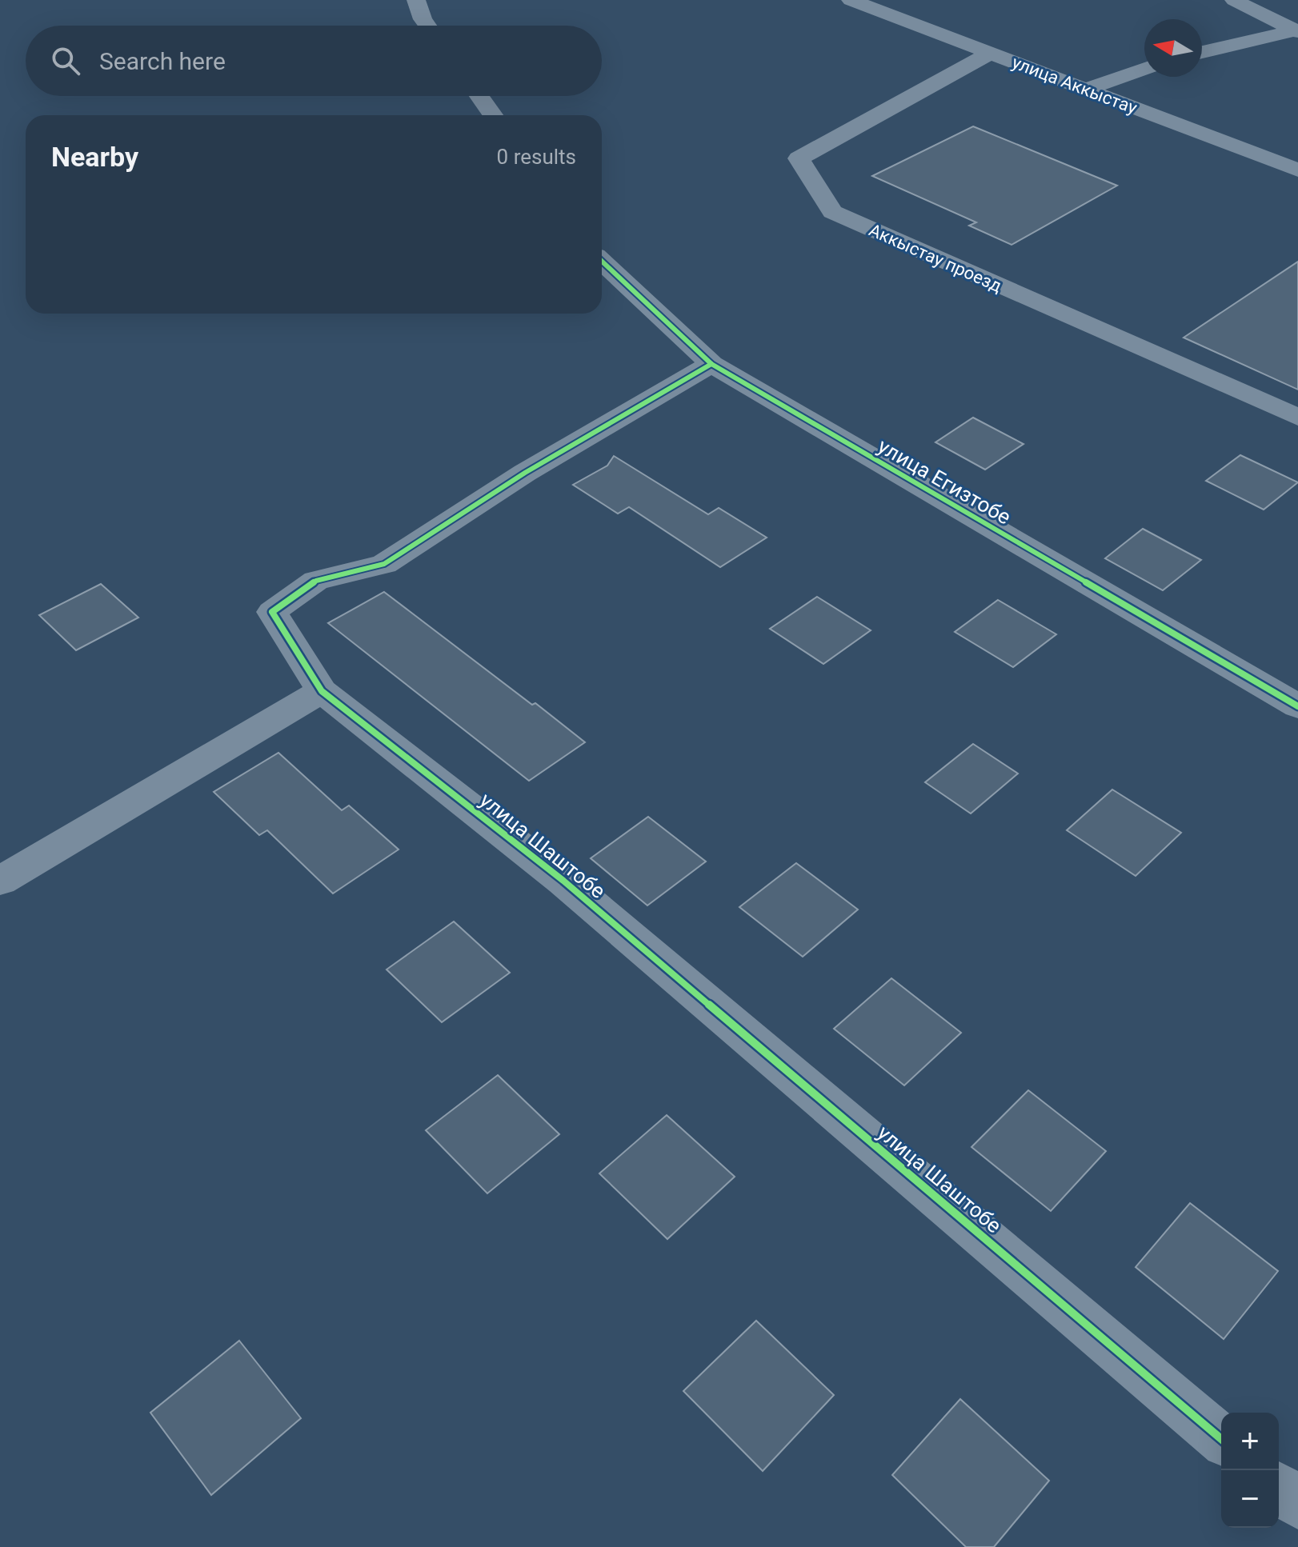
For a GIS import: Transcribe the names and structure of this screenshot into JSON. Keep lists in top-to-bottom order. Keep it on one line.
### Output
{"streets":{"street":["улица Аккыстау","Аккыстау проезд","улица Егизтобе","улица Шаштобе"]},"crossings":[["улица Аккыстау","Аккыстау проезд"],["улица Егизтобе","улица Шаштобе"]],"north":"left","page":{"search":"Search here","heading":["Nearby","0 results"],"map_buttons":["+","−"]}}
